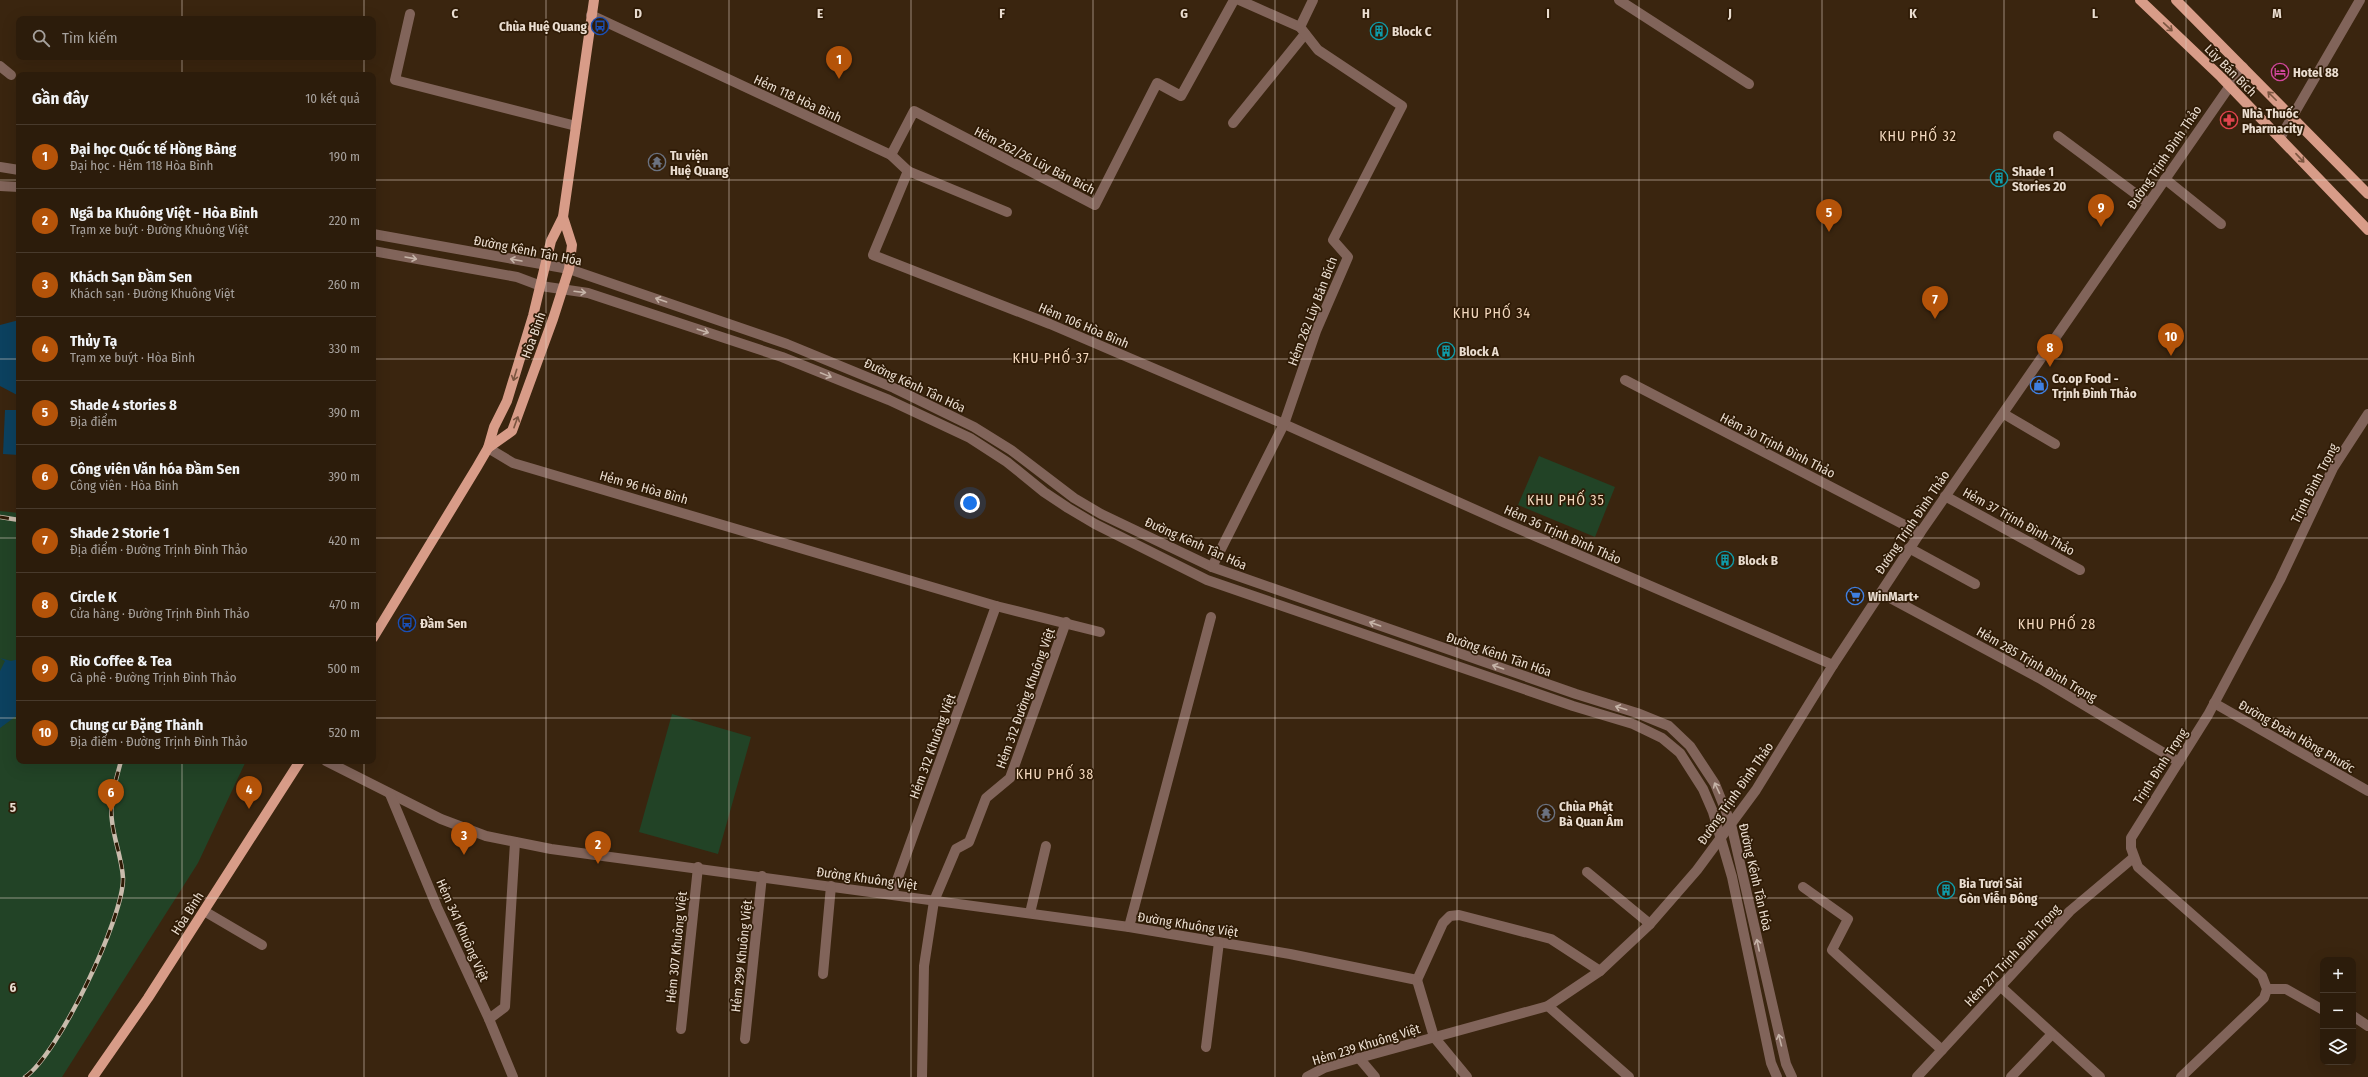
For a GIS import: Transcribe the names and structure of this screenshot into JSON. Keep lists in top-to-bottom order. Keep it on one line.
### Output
{"streets":{"main road":["Lũy Bán Bích","Hòa Bình"],"street":["Hẻm 118 Hòa Bình","Đường Trịnh Đình Thảo","Hẻm 262/26 Lũy Bán Bích","Đường Kênh Tân Hóa","Hẻm 262 Lũy Bán Bích","Hẻm 106 Hòa Bình","Hẻm 30 Trịnh Đình Thảo","Trịnh Đình Trọng","Hẻm 96 Hòa Bình","Hẻm 37 Trịnh Đình Thảo","Hẻm 36 Trịnh Đình Thảo","Hẻm 285 Trịnh Đình Trọng","Hẻm 312 Đường Khuông Việt","Đường Đoàn Hồng Phước","Hẻm 312 Khuông Việt","Đường Khuông Việt","Hẻm 341 Khuông Việt","Hẻm 307 Khuông Việt","Hẻm 271 Trịnh Đình Trọng","Hẻm 299 Khuông Việt","Hẻm 239 Khuông Việt"]},"crossings":[["Lũy Bán Bích","Đường Trịnh Đình Thảo"],["Hẻm 118 Hòa Bình","Hẻm 262/26 Lũy Bán Bích"],["Hẻm 118 Hòa Bình","Hẻm 106 Hòa Bình"],["Hẻm 118 Hòa Bình","Hòa Bình"],["Đường Trịnh Đình Thảo","Đường Kênh Tân Hóa"],["Đường Trịnh Đình Thảo","Hẻm 30 Trịnh Đình Thảo"],["Đường Trịnh Đình Thảo","Hẻm 37 Trịnh Đình Thảo"],["Đường Trịnh Đình Thảo","Hẻm 36 Trịnh Đình Thảo"],["Đường Trịnh Đình Thảo","Hẻm 285 Trịnh Đình Trọng"],["Đường Trịnh Đình Thảo","Hẻm 239 Khuông Việt"],["Đường Kênh Tân Hóa","Hẻm 262 Lũy Bán Bích"],["Đường Kênh Tân Hóa","Hòa Bình"],["Hẻm 262 Lũy Bán Bích","Hẻm 106 Hòa Bình"],["Hẻm 262 Lũy Bán Bích","Hẻm 36 Trịnh Đình Thảo"],["Hẻm 106 Hòa Bình","Hẻm 36 Trịnh Đình Thảo"],["Hòa Bình","Hẻm 96 Hòa Bình"],["Trịnh Đình Trọng","Hẻm 285 Trịnh Đình Trọng"],["Trịnh Đình Trọng","Đường Đoàn Hồng Phước"],["Trịnh Đình Trọng","Hẻm 271 Trịnh Đình Trọng"],["Hẻm 96 Hòa Bình","Hẻm 312 Đường Khuông Việt"],["Hẻm 96 Hòa Bình","Hẻm 312 Khuông Việt"],["Hẻm 312 Đường Khuông Việt","Đường Khuông Việt"],["Hẻm 312 Khuông Việt","Đường Khuông Việt"],["Đường Khuông Việt","Hẻm 341 Khuông Việt"],["Đường Khuông Việt","Hẻm 307 Khuông Việt"],["Đường Khuông Việt","Hẻm 299 Khuông Việt"]],"districts":["KHU PHỐ 32","KHU PHỐ 34","KHU PHỐ 37","KHU PHỐ 35","KHU PHỐ 28","KHU PHỐ 38"],"places":{"bus stop":["Chùa Huệ Quang","Đầm Sen"],"building":["Block C","Shade 1 Stories 20","Block A","Block B","Bia Tươi Sài Gòn Viễn Đông"],"hotel":["Hotel 88"],"pharmacy":["Nhà Thuốc Pharmacity"],"temple":["Tu viện Huệ Quang","Chùa Phật Bà Quan Âm"],"shop":["Co.op Food - Trịnh Đình Thảo"],"supermarket":["WinMart+"]},"page":{"search":"Tìm kiếm","pins":["1","9","5","7","10","8","4","6","3","2"],"heading":["Gần đây","10 kết quả"],"list":[{"mark":"1","name":"Đại học Quốc tế Hồng Bàng","note":"Đại học · Hẻm 118 Hòa Bình","value":"190 m"},{"mark":"2","name":"Ngã ba Khuông Việt - Hòa Bình","note":"Trạm xe buýt · Đường Khuông Việt","value":"220 m"},{"mark":"3","name":"Khách Sạn Đầm Sen","note":"Khách sạn · Đường Khuông Việt","value":"260 m"},{"mark":"4","name":"Thủy Tạ","note":"Trạm xe buýt · Hòa Bình","value":"330 m"},{"mark":"5","name":"Shade 4 stories 8","note":"Địa điểm","value":"390 m"},{"mark":"6","name":"Công viên Văn hóa Đầm Sen","note":"Công viên · Hòa Bình","value":"390 m"},{"mark":"7","name":"Shade 2 Storie 1","note":"Địa điểm · Đường Trịnh Đình Thảo","value":"420 m"},{"mark":"8","name":"Circle K","note":"Cửa hàng · Đường Trịnh Đình Thảo","value":"470 m"},{"mark":"9","name":"Rio Coffee & Tea","note":"Cà phê · Đường Trịnh Đình Thảo","value":"500 m"},{"mark":"10","name":"Chung cư Đặng Thành","note":"Địa điểm · Đường Trịnh Đình Thảo","value":"520 m"}],"map_buttons":["+","−"]},"grid":{"columns":["C","D","E","F","G","H","I","J","K","L","M"],"rows":["5","6"]}}
